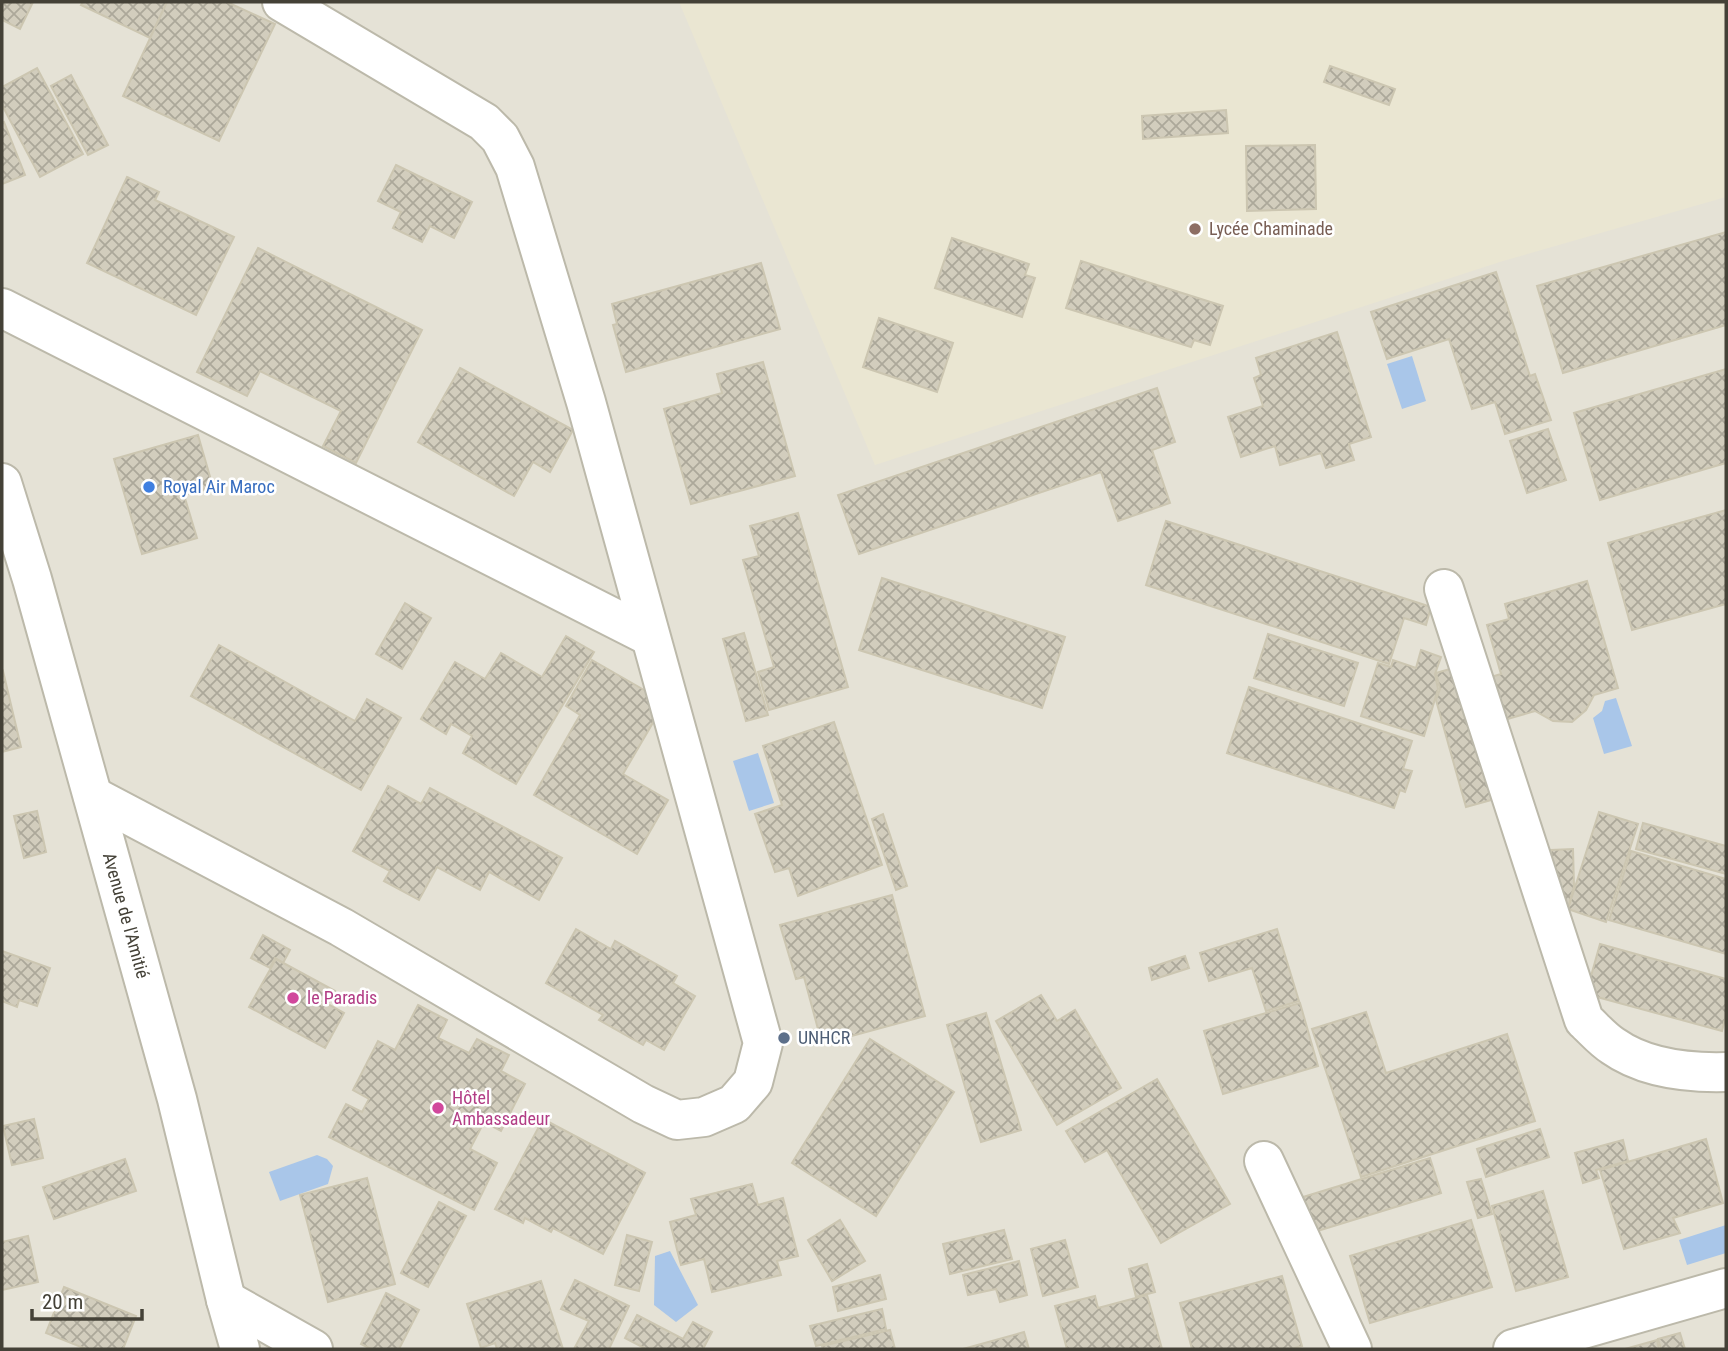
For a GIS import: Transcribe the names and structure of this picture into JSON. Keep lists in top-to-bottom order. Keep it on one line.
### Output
{"streets":{"street":["Avenue de l'Amitié"]},"places":["Lycée Chaminade","Royal Air Maroc","le Paradis","UNHCR","Hôtel Ambassadeur"],"scale_bar":"20 m"}
